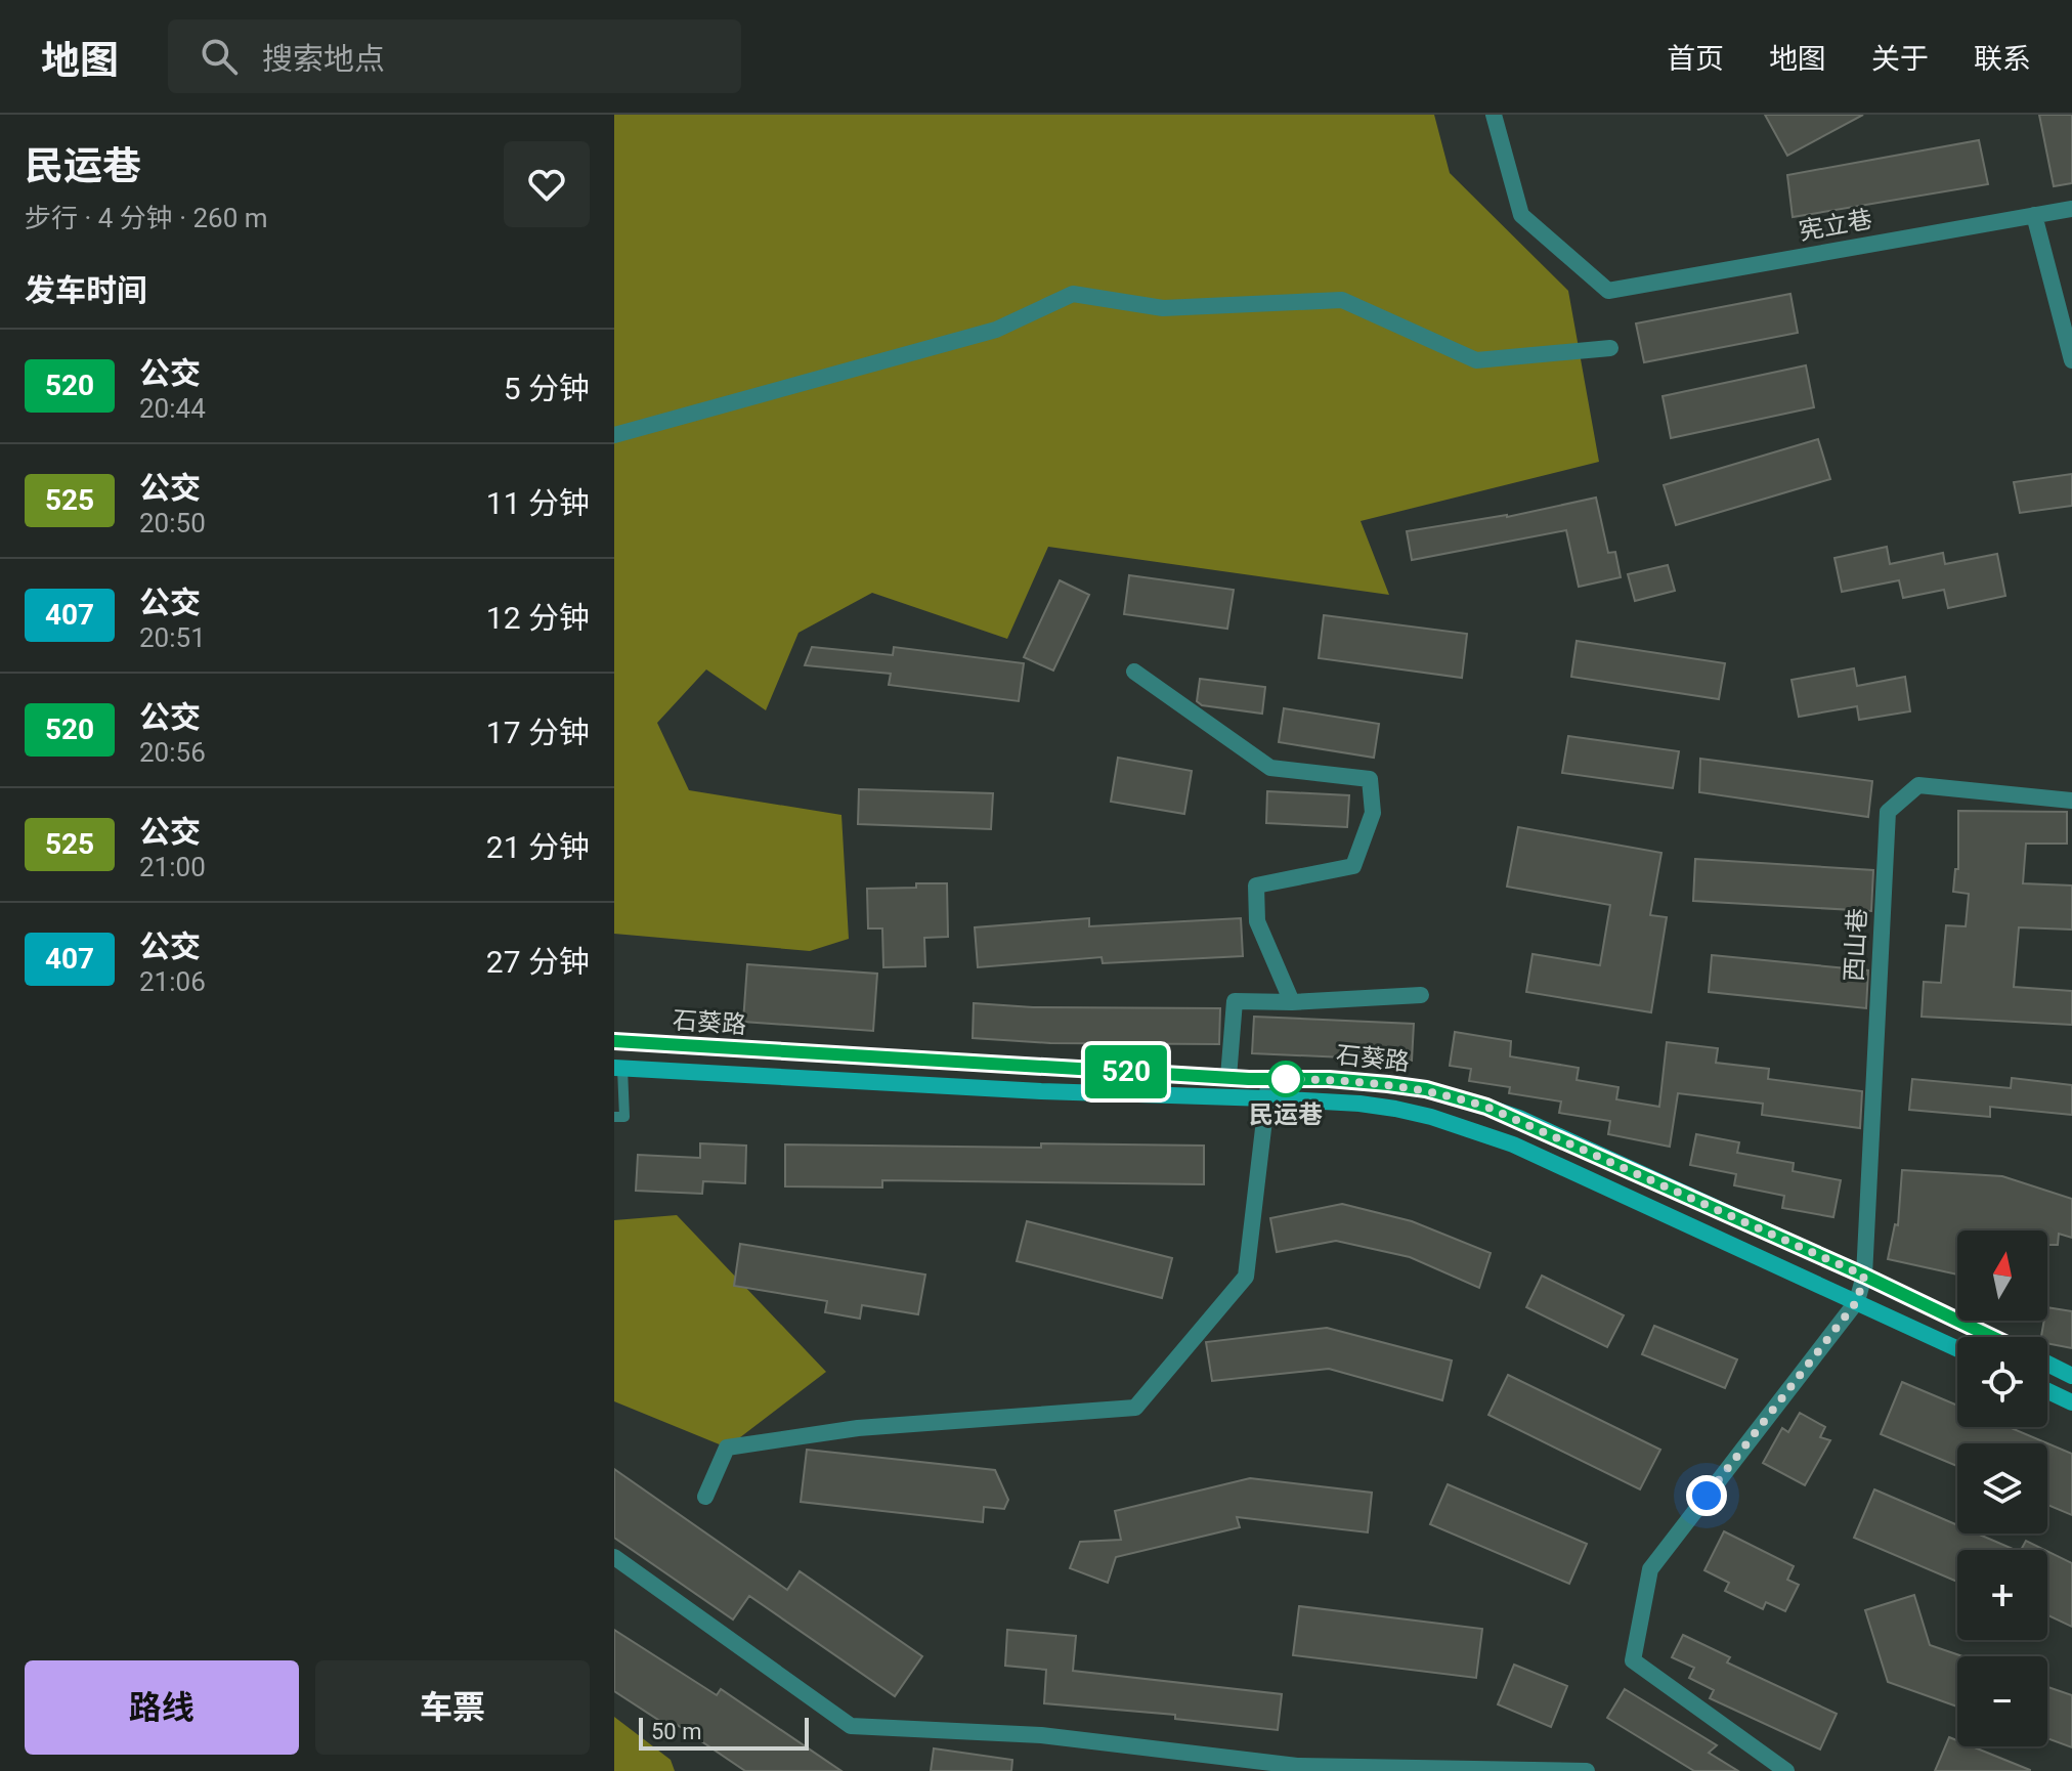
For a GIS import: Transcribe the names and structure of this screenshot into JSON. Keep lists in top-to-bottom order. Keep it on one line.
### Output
{"streets":{"main road":["石葵路"],"street":["宪立巷","西山巷"]},"crossings":[["西山巷","石葵路"]],"places":["民运巷"],"lines":["bus line 520"],"scale_bar":"50 m","north":"top","page":{"header":"地图","search":"搜索地点","nav":["首页","地图","关于","联系"],"heading":[["民运巷","步行 · 4 分钟 · 260 m"],"发车时间"],"on_map":"520","list":[{"mark":"520","name":"公交","note":"20:44","value":"5 分钟"},{"mark":"525","name":"公交","note":"20:50","value":"11 分钟"},{"mark":"407","name":"公交","note":"20:51","value":"12 分钟"},{"mark":"520","name":"公交","note":"20:56","value":"17 分钟"},{"mark":"525","name":"公交","note":"21:00","value":"21 分钟"},{"mark":"407","name":"公交","note":"21:06","value":"27 分钟"}],"map_buttons":["+","−"],"buttons":["路线","车票"],"scale":"50 m"}}
